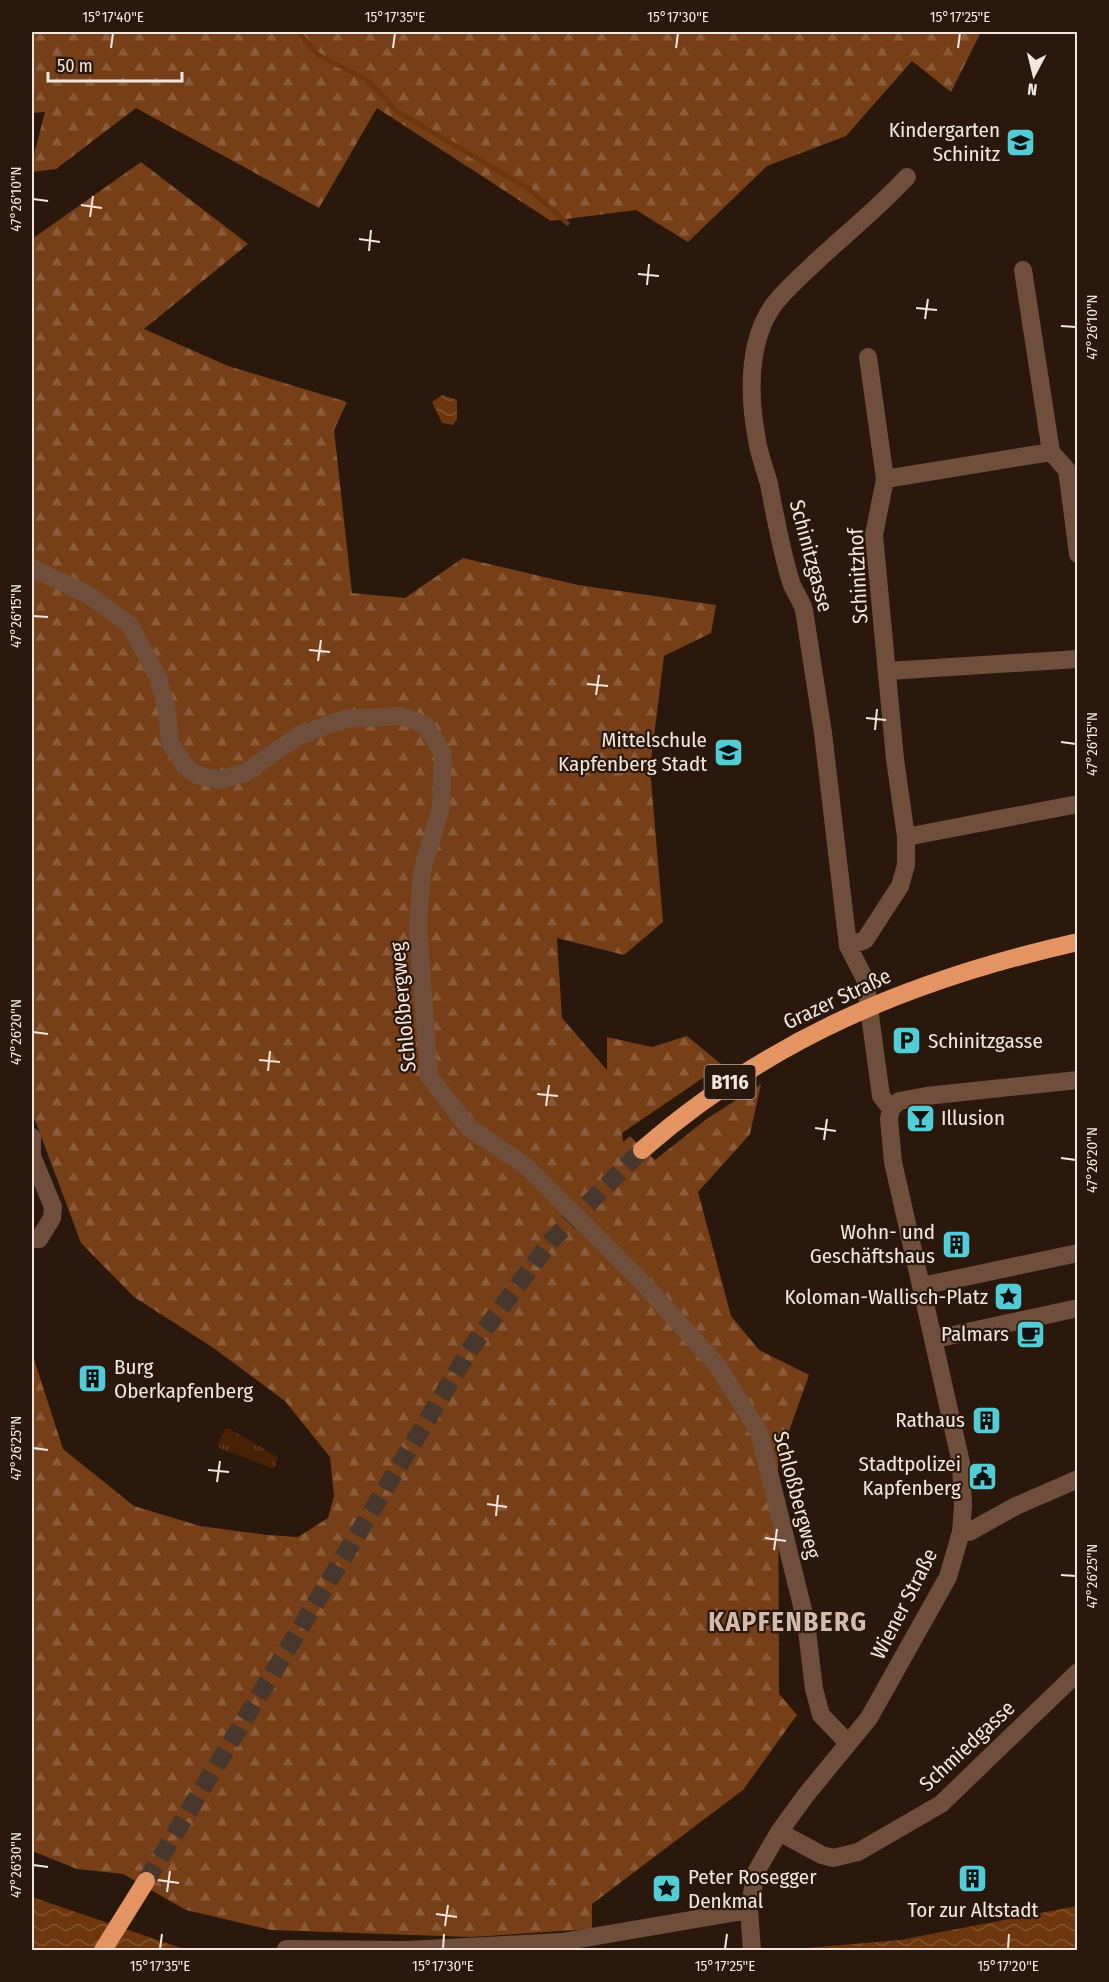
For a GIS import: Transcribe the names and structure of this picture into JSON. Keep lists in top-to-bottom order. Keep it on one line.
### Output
{"streets":{"highway":["Grazer Straße","B116"],"street":["Schinitzgasse","Schinitzhof","Schloßbergweg","Wiener Straße","Schmiedgasse"]},"crossings":[["Schinitzgasse","Schinitzhof"],["Schinitzgasse","Wiener Straße"],["Schloßbergweg","Wiener Straße"],["Wiener Straße","Schmiedgasse"]],"districts":["KAPFENBERG"],"places":{"school or university":["Kindergarten Schinitz","Mittelschule Kapfenberg Stadt"],"parking":["Schinitzgasse"],"bar":["Illusion"],"building":["Wohn- und Geschäftshaus","Burg Oberkapfenberg","Rathaus","Tor zur Altstadt"],"place":["Koloman-Wallisch-Platz","Peter Rosegger Denkmal"],"cafe":["Palmars"],"public building":["Stadtpolizei Kapfenberg"]},"scale_bar":"50 m","north":"bottom","coordinates":["15°17'40\"E","15°17'35\"E","15°17'30\"E","15°17'25\"E","47°26'10\"N","47°26'15\"N","47°26'20\"N","47°26'25\"N","47°26'30\"N","15°17'20\"E"]}
